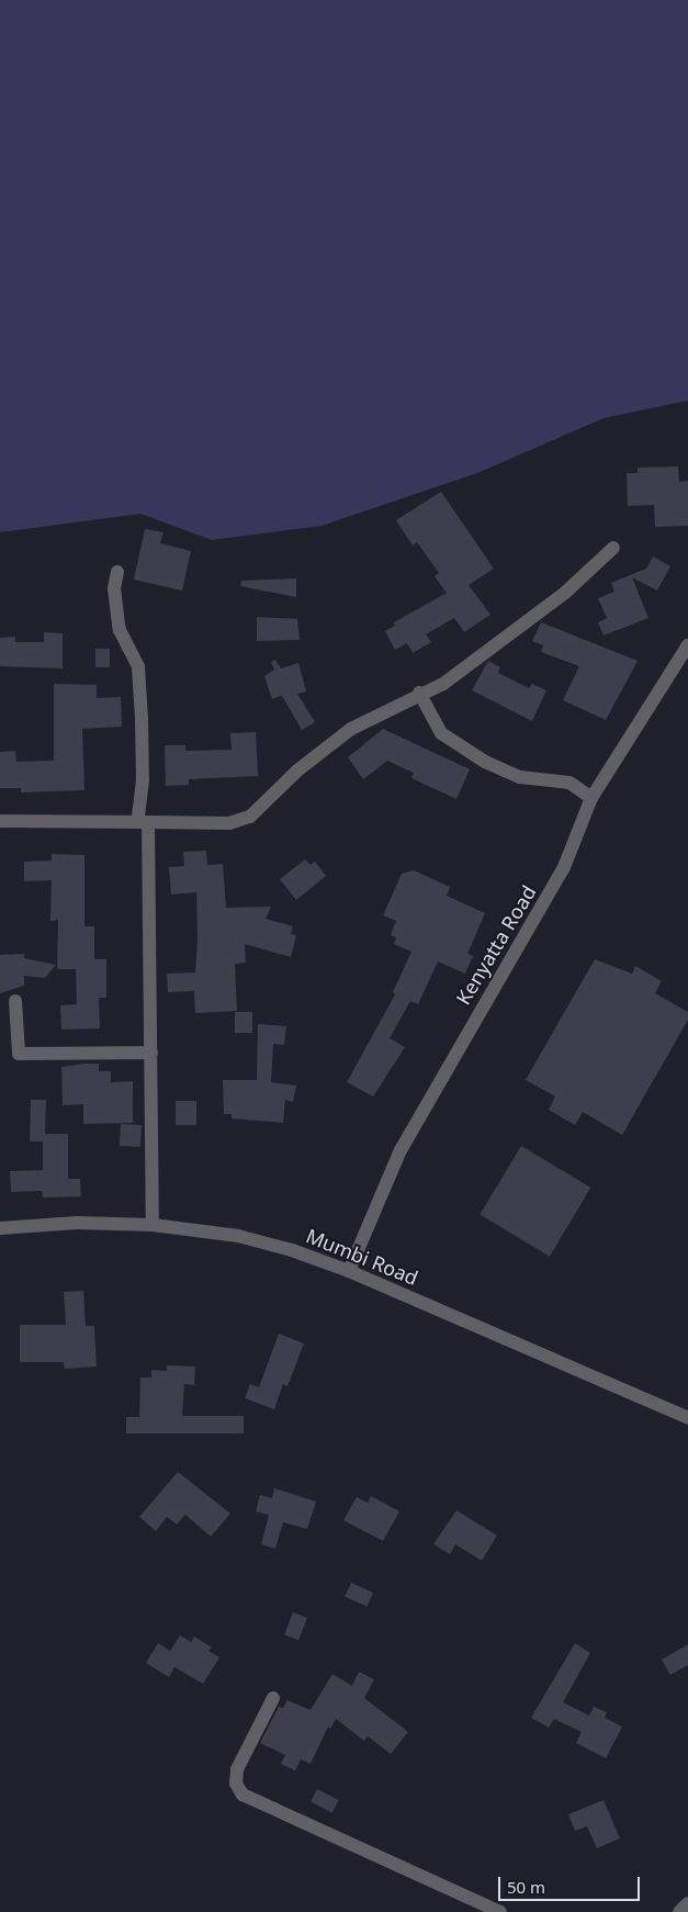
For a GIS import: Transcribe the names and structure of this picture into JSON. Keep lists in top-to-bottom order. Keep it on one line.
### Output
{"streets":{"street":["Kenyatta Road","Mumbi Road"]},"crossings":[["Kenyatta Road","Mumbi Road"]],"scale_bar":"50 m"}
